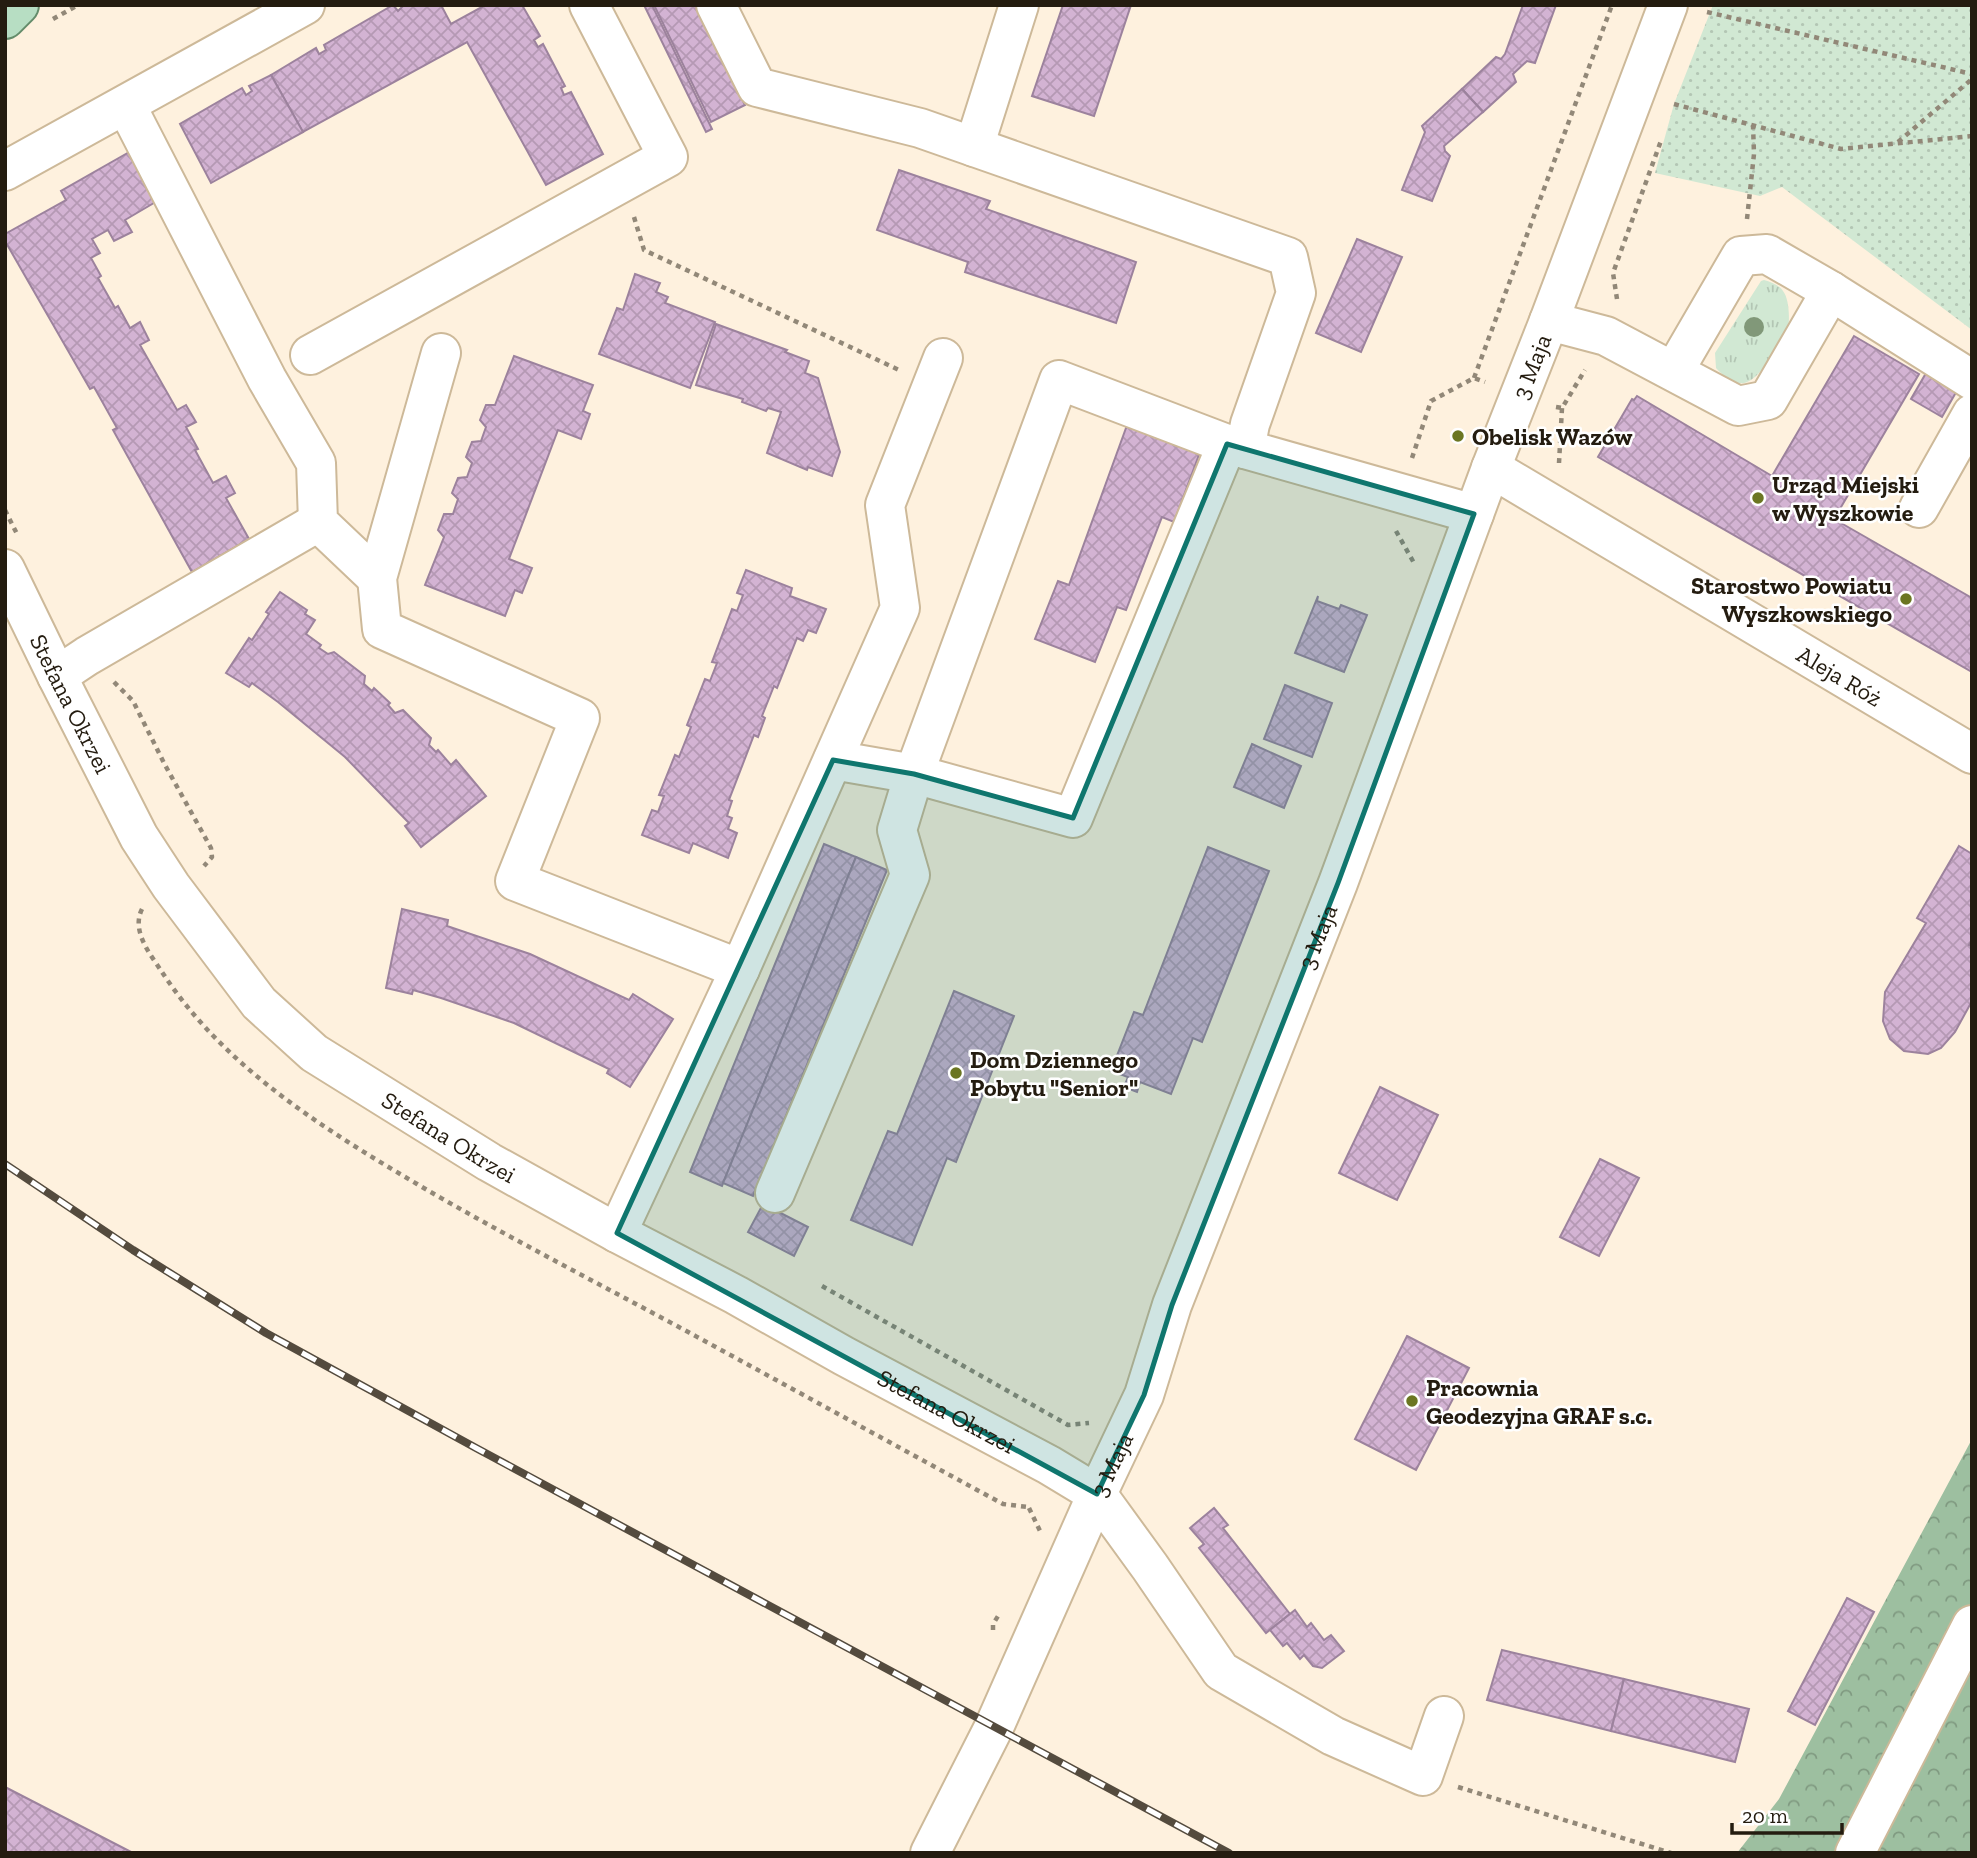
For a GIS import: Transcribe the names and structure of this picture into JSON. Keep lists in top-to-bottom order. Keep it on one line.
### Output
{"streets":{"street":["3 Maja","Aleja Róż","Stefana Okrzei"]},"crossings":[["3 Maja","Aleja Róż"],["3 Maja","Stefana Okrzei"]],"places":["Obelisk Wazów","Urząd Miejski w Wyszkowie","Starostwo Powiatu Wyszkowskiego","Dom Dziennego Pobytu \"Senior\"","Pracownia Geodezyjna GRAF s.c."],"scale_bar":"20 m"}
